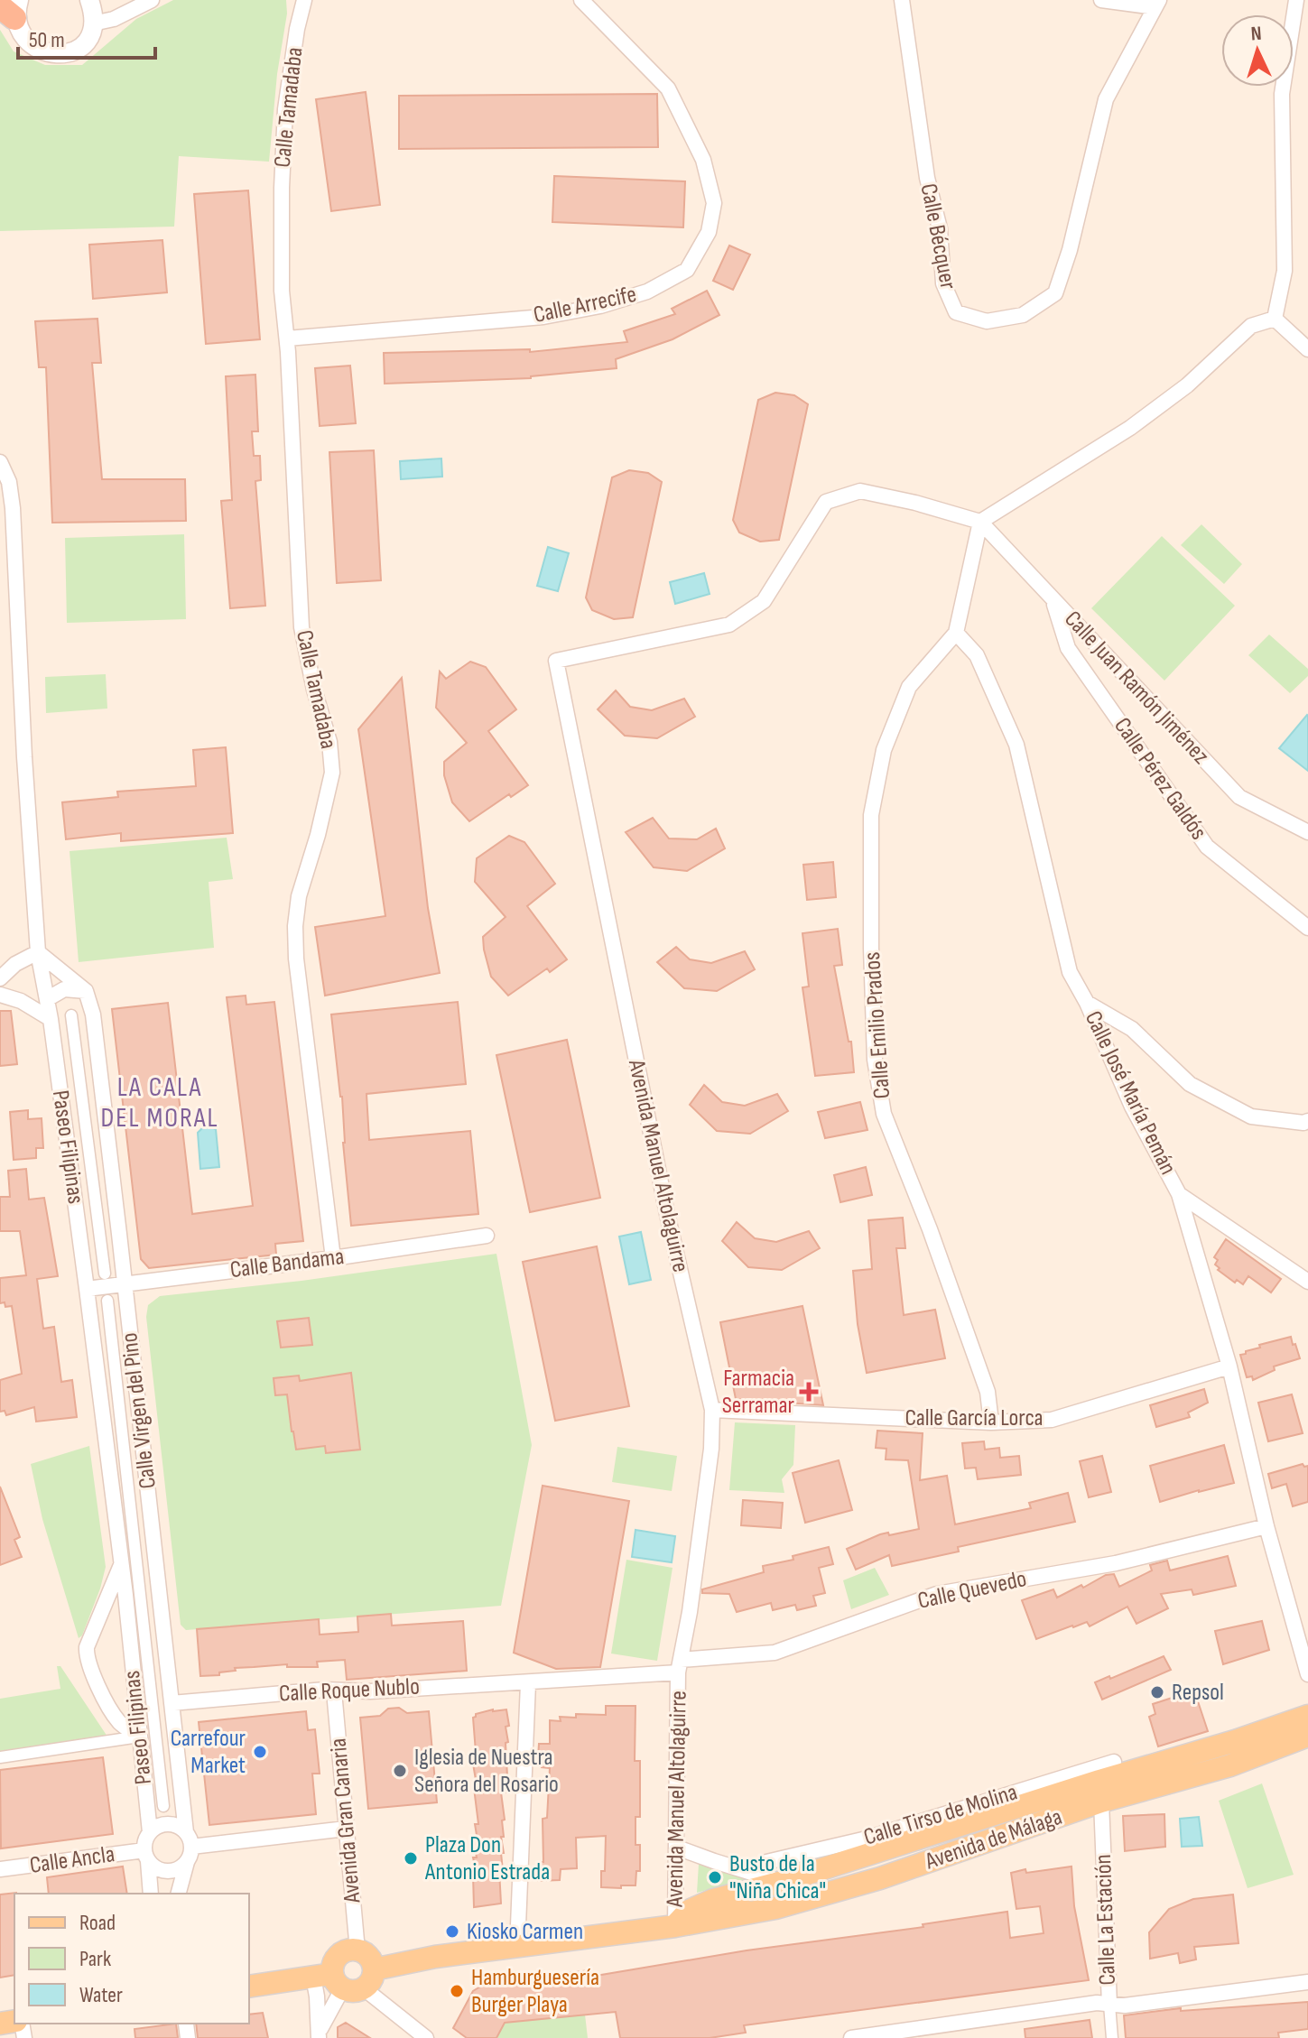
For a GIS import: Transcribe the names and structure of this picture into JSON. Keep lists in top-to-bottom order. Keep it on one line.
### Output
{"streets":{"main road":["Avenida de Málaga"],"street":["Calle Tamadaba","Calle Bécquer","Calle Arrecife","Calle Juan Ramón Jiménez","Calle Pérez Galdós","Calle Emilio Prados","Calle José María Pemán","Paseo Filipinas","Avenida Manuel Altolaguirre","Calle Bandama","Calle Virgen del Pino","Calle García Lorca","Calle Quevedo","Calle Roque Nublo","Calle Tirso de Molina","Avenida Gran Canaria","Calle Ancla","Calle La Estación"]},"crossings":[["Calle Tamadaba","Calle Arrecife"],["Calle Tamadaba","Calle Bandama"],["Calle Juan Ramón Jiménez","Calle Pérez Galdós"],["Calle Juan Ramón Jiménez","Avenida Manuel Altolaguirre"],["Calle Emilio Prados","Calle José María Pemán"],["Calle Emilio Prados","Calle García Lorca"],["Calle José María Pemán","Calle García Lorca"],["Calle José María Pemán","Calle Quevedo"],["Paseo Filipinas","Calle Bandama"],["Paseo Filipinas","Calle Virgen del Pino"],["Paseo Filipinas","Calle Ancla"],["Avenida Manuel Altolaguirre","Calle García Lorca"],["Avenida Manuel Altolaguirre","Calle Quevedo"],["Avenida Manuel Altolaguirre","Calle Roque Nublo"],["Avenida Manuel Altolaguirre","Avenida de Málaga"],["Calle Bandama","Calle Virgen del Pino"],["Calle Virgen del Pino","Calle Roque Nublo"],["Calle Virgen del Pino","Calle Ancla"],["Calle Roque Nublo","Avenida Gran Canaria"],["Calle Tirso de Molina","Avenida de Málaga"],["Calle Tirso de Molina","Calle La Estación"],["Avenida de Málaga","Calle La Estación"]],"districts":["LA CALA DEL MORAL"],"places":{"health":["Farmacia Serramar"],"other":["Repsol","Carrefour Market","Iglesia de Nuestra Señora del Rosario","Plaza Don Antonio Estrada","Busto de la \"Niña Chica\"","Kiosko Carmen","Hamburguesería Burger Playa"]},"legend":["Road","Park","Water"],"scale_bar":"50 m","north":"top"}
